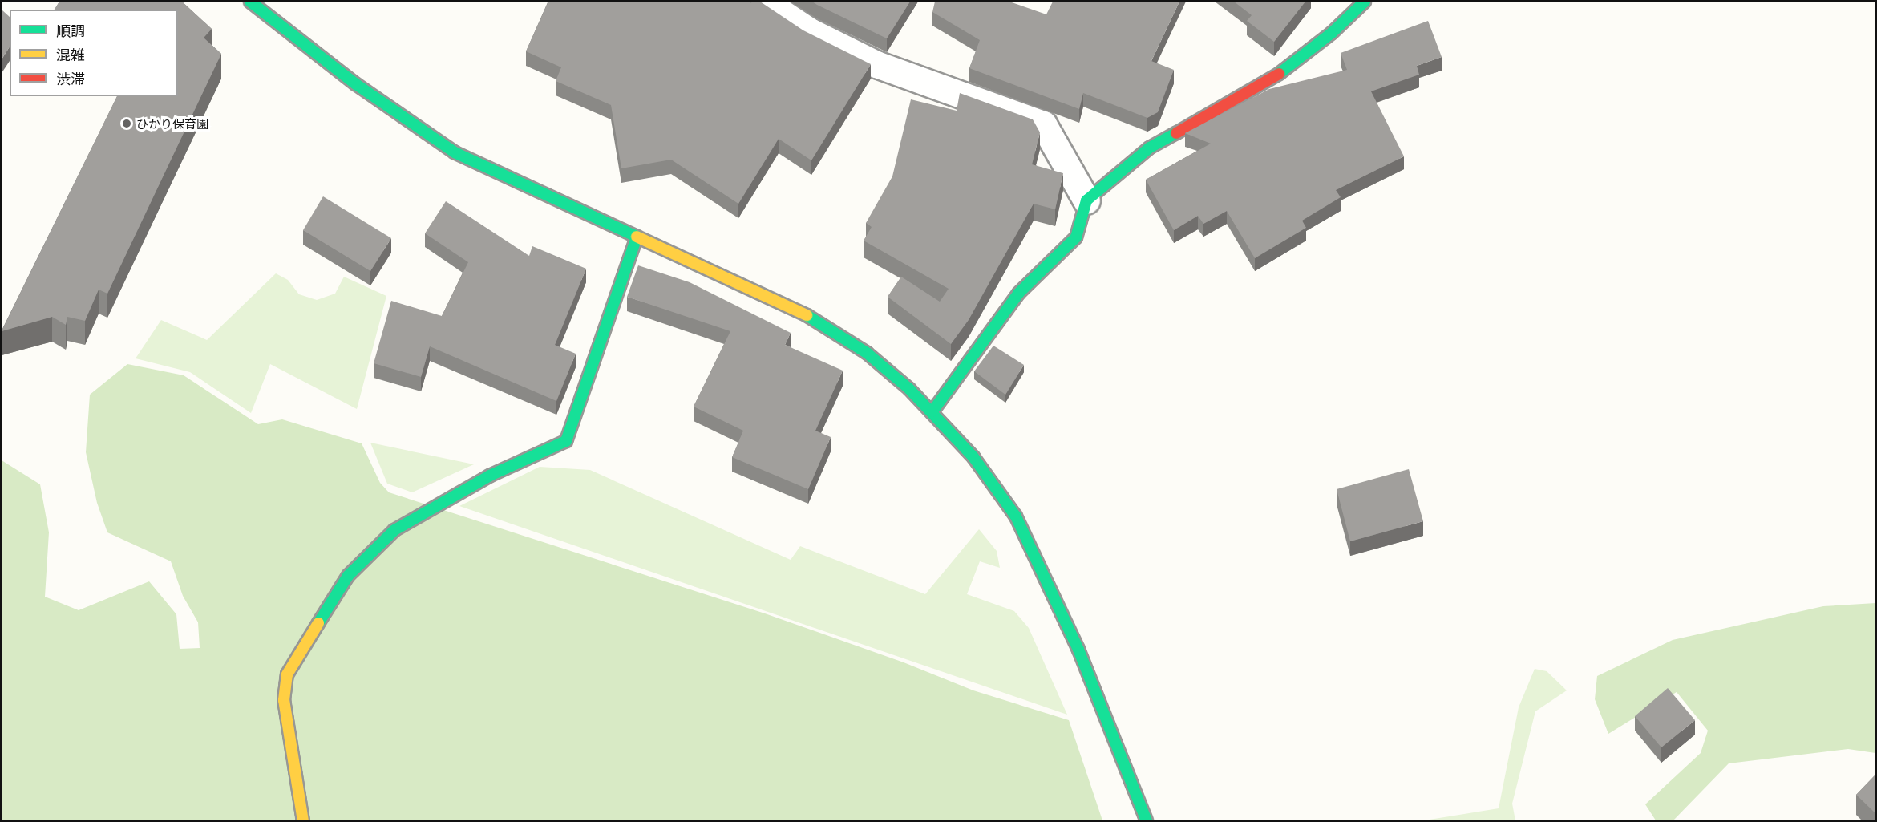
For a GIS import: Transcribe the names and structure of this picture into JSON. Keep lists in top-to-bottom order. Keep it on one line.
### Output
{"places":["ひかり保育園"],"legend":["順調","混雑","渋滞"]}
